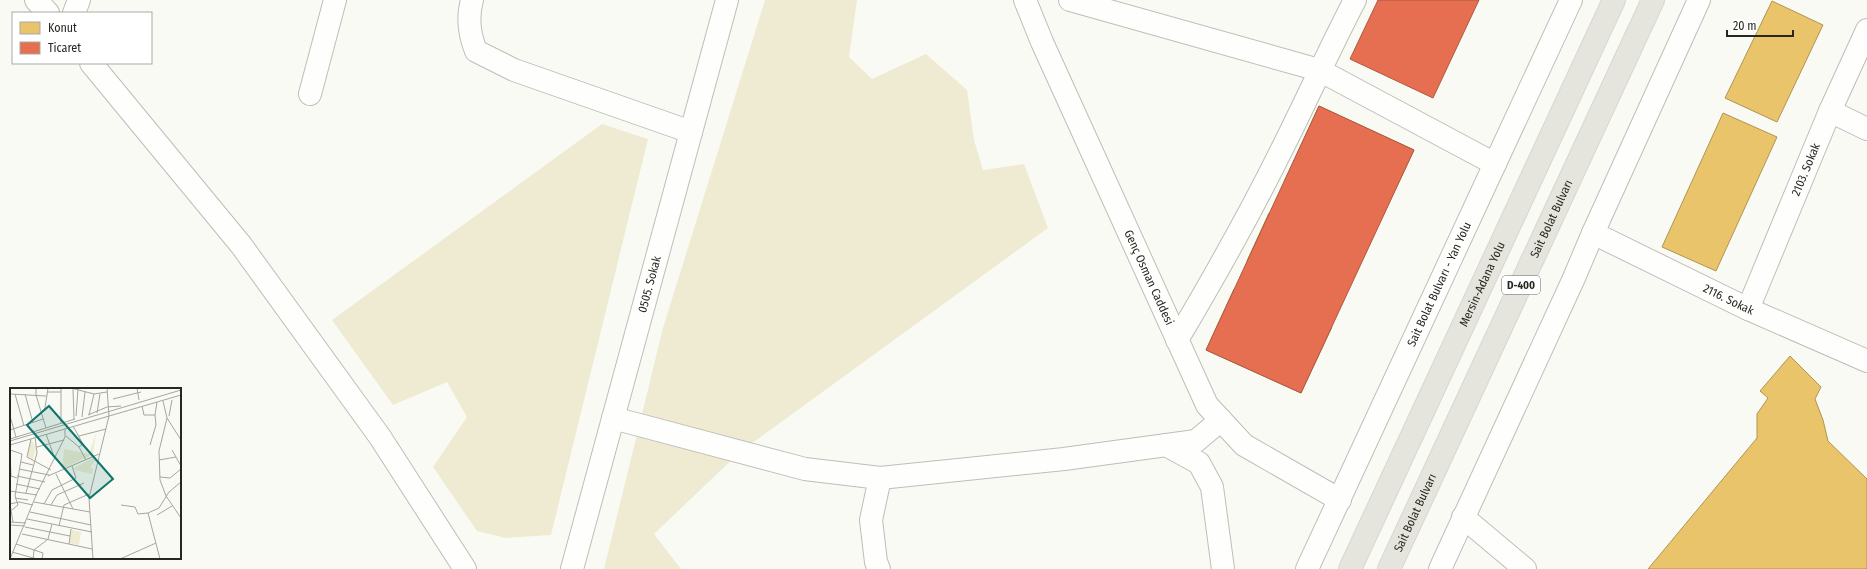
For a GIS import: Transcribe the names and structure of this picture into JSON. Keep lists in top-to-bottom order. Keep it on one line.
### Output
{"streets":{"highway":["Sait Bolat Bulvarı","Mersin-Adana Yolu","D-400"],"street":["2103. Sokak","Genç Osman Caddesi","0505. Sokak","Sait Bolat Bulvarı - Yan Yolu","2116. Sokak"]},"crossings":[["2103. Sokak","2116. Sokak"],["Genç Osman Caddesi","Sait Bolat Bulvarı - Yan Yolu"]],"legend":["Konut","Ticaret"],"scale_bar":"20 m"}
